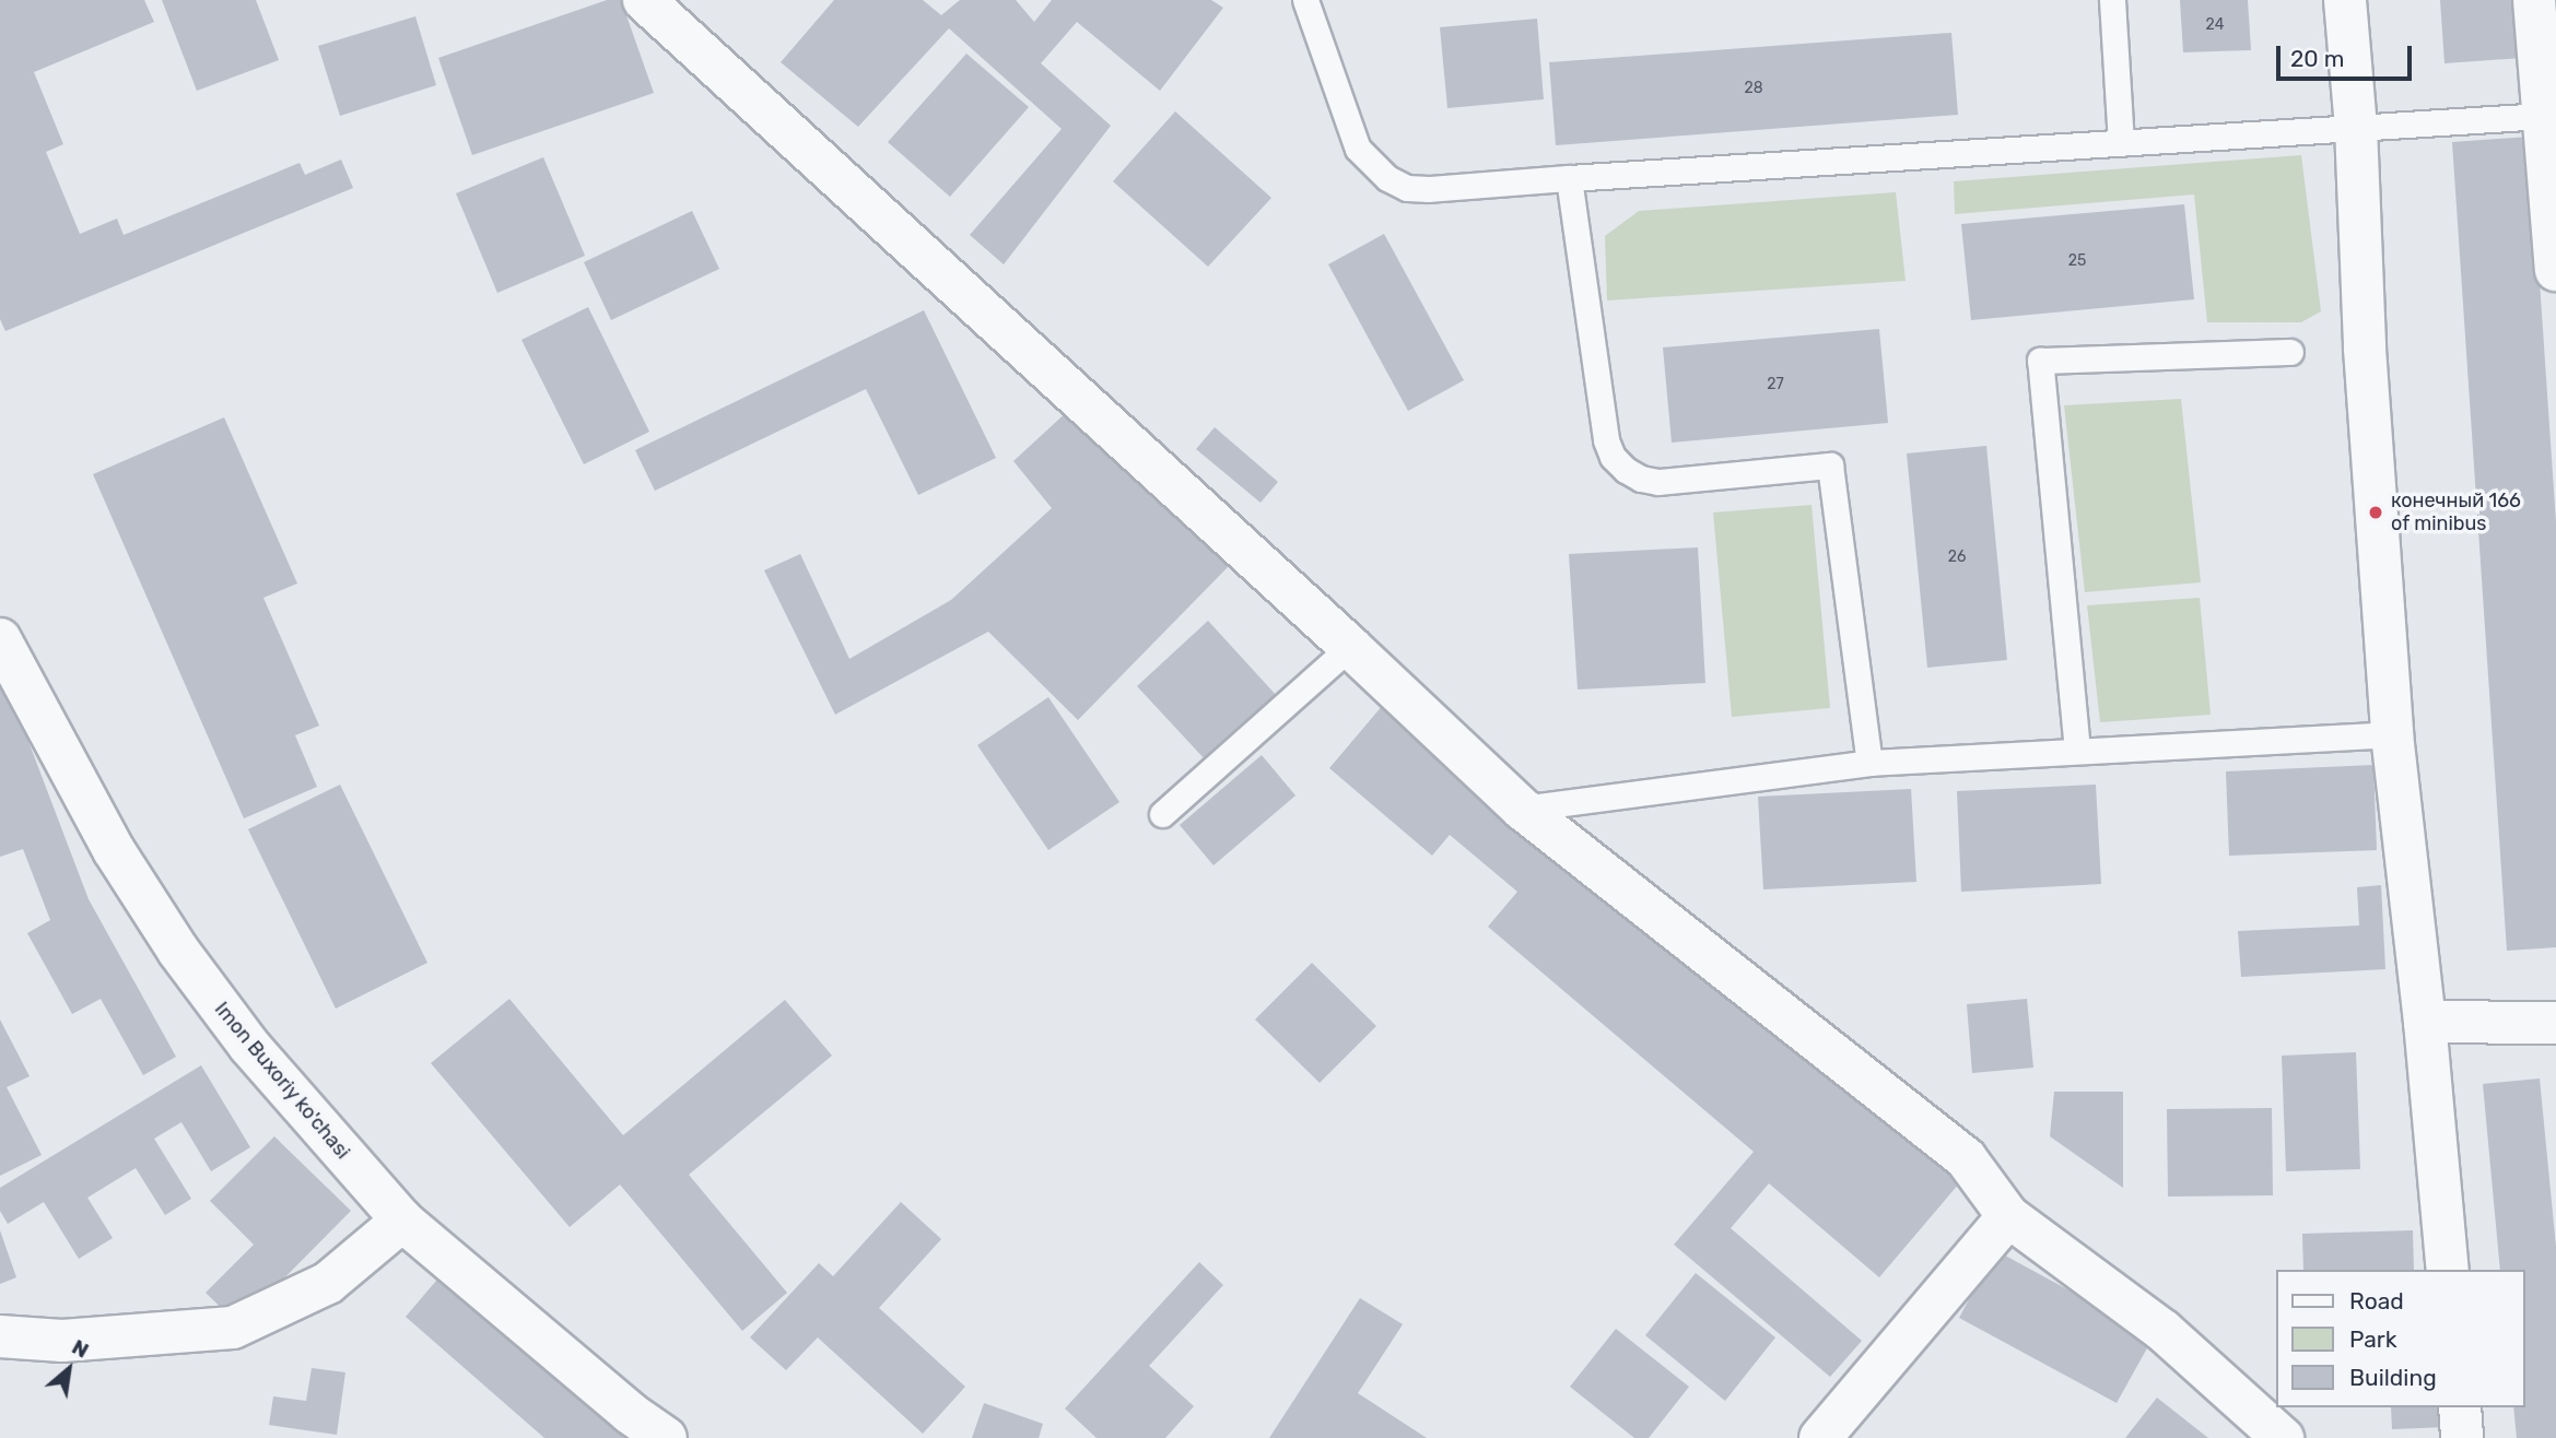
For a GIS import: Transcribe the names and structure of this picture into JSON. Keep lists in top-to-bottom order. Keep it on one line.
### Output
{"streets":{"street":["Imon Buxoriy ko'chasi"]},"places":["конечный 166 of minibus"],"house_numbers":["24","28","25","27","26"],"legend":["Road","Park","Building"],"scale_bar":"20 m","north":"top right"}
